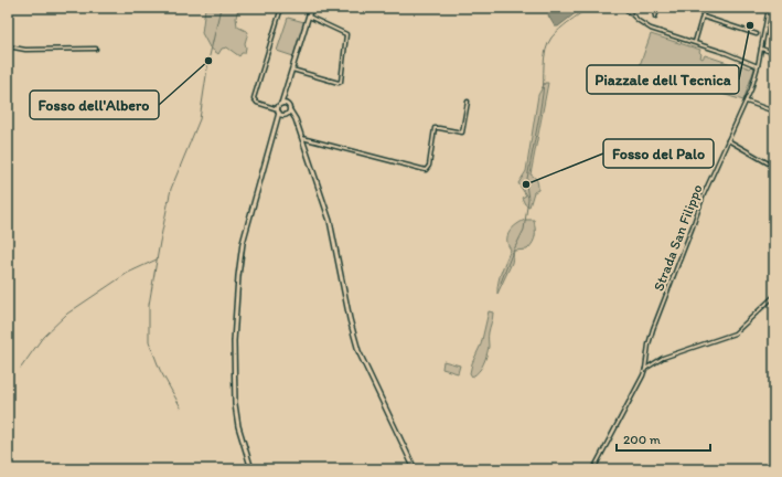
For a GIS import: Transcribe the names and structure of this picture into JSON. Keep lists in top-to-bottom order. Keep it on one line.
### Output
{"streets":{"street":["Strada San Filippo"]},"places":["Piazzale dell Tecnica","Fosso dell'Albero","Fosso del Palo"],"scale_bar":"200 m"}
